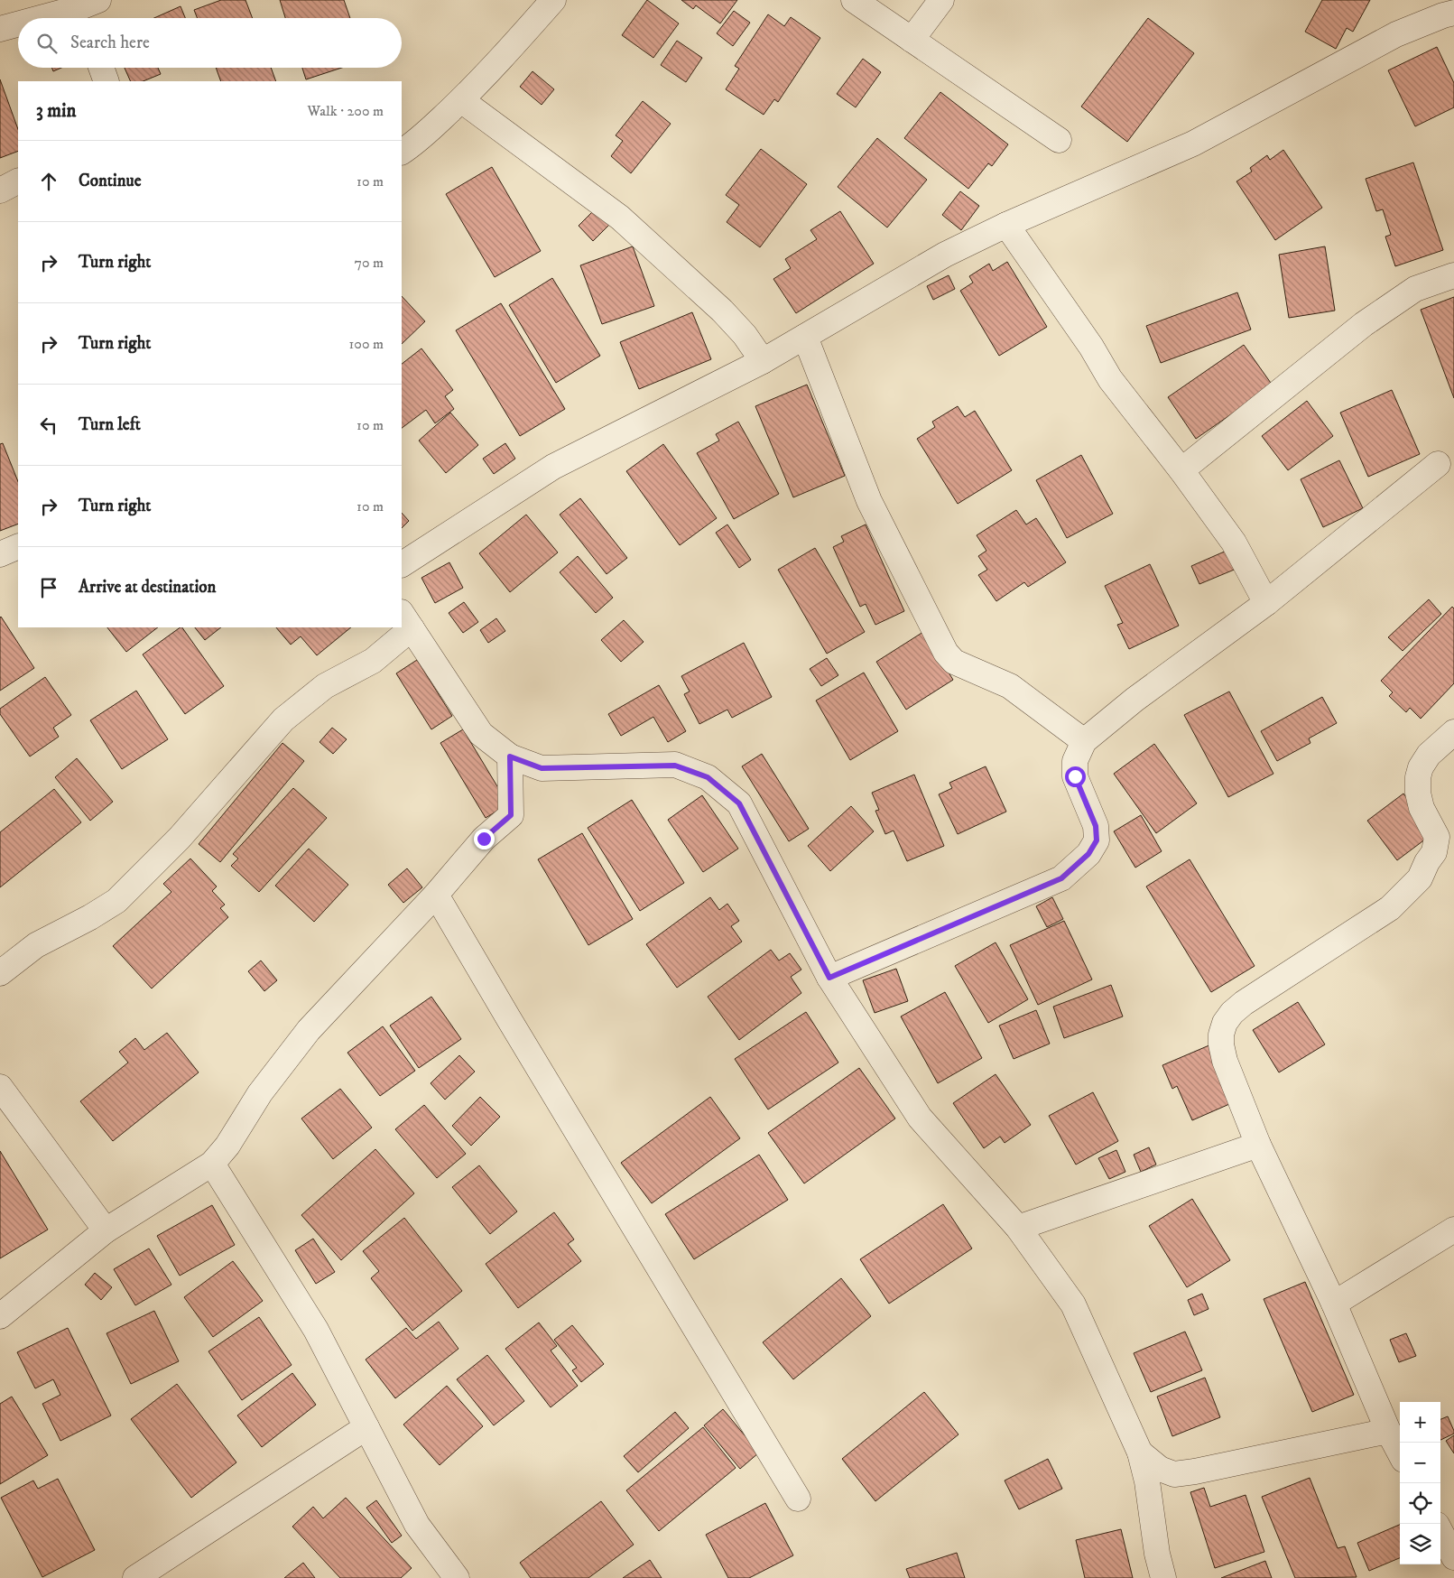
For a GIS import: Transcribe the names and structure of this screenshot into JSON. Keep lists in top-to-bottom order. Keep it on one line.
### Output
{"page":{"search":"Search here","heading":["3 min","Walk · 200 m"],"list":[["Continue","10 m"],["Turn right","70 m"],["Turn right","100 m"],["Turn left","10 m"],["Turn right","10 m"],"Arrive at destination"],"map_buttons":["+","−"]}}
